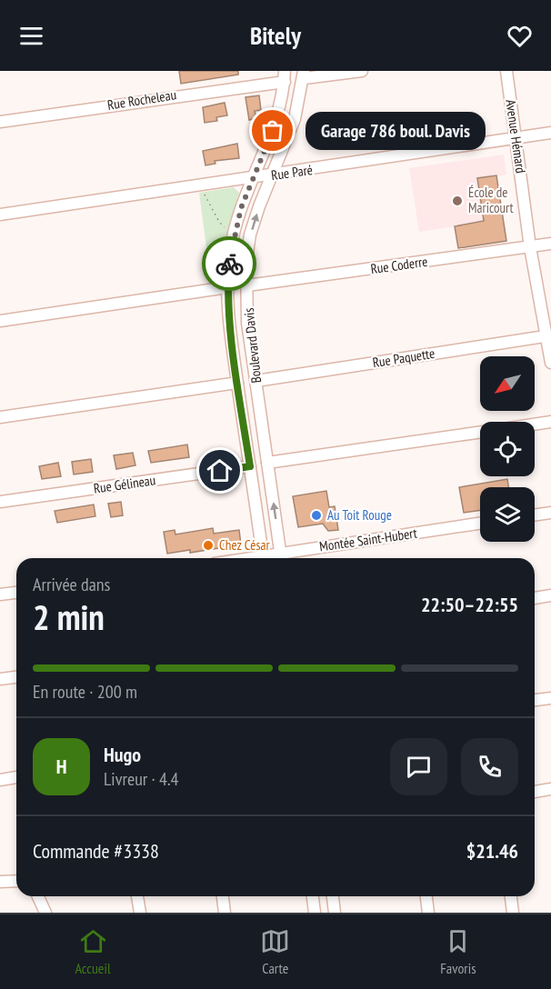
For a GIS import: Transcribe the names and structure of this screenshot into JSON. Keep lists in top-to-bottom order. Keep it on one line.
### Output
{"streets":{"street":["Rue Rocheleau","Avenue Hémard","Rue Paré","Rue Coderre","Boulevard Davis","Rue Paquette","Rue Gélineau","Montée Saint-Hubert"]},"crossings":[["Rue Rocheleau","Boulevard Davis"],["Avenue Hémard","Rue Paré"],["Avenue Hémard","Rue Coderre"],["Avenue Hémard","Rue Paquette"],["Rue Paré","Boulevard Davis"],["Rue Coderre","Boulevard Davis"],["Boulevard Davis","Rue Paquette"],["Boulevard Davis","Rue Gélineau"],["Boulevard Davis","Montée Saint-Hubert"]],"places":["Garage 786 boul. Davis","École de Maricourt","Au Toit Rouge","Chez César"],"north":"bottom left","page":{"header":"Bitely","bubble":"Garage 786 boul. Davis","heading":["2 min","Arrivée dans","22:50–22:55"],"panel":["Hugo","Livreur · 4.4","Commande #3338","$21.46"],"bar":"En route · 200 m","round":"H","tabs":["Accueil","Carte","Favoris"]}}
